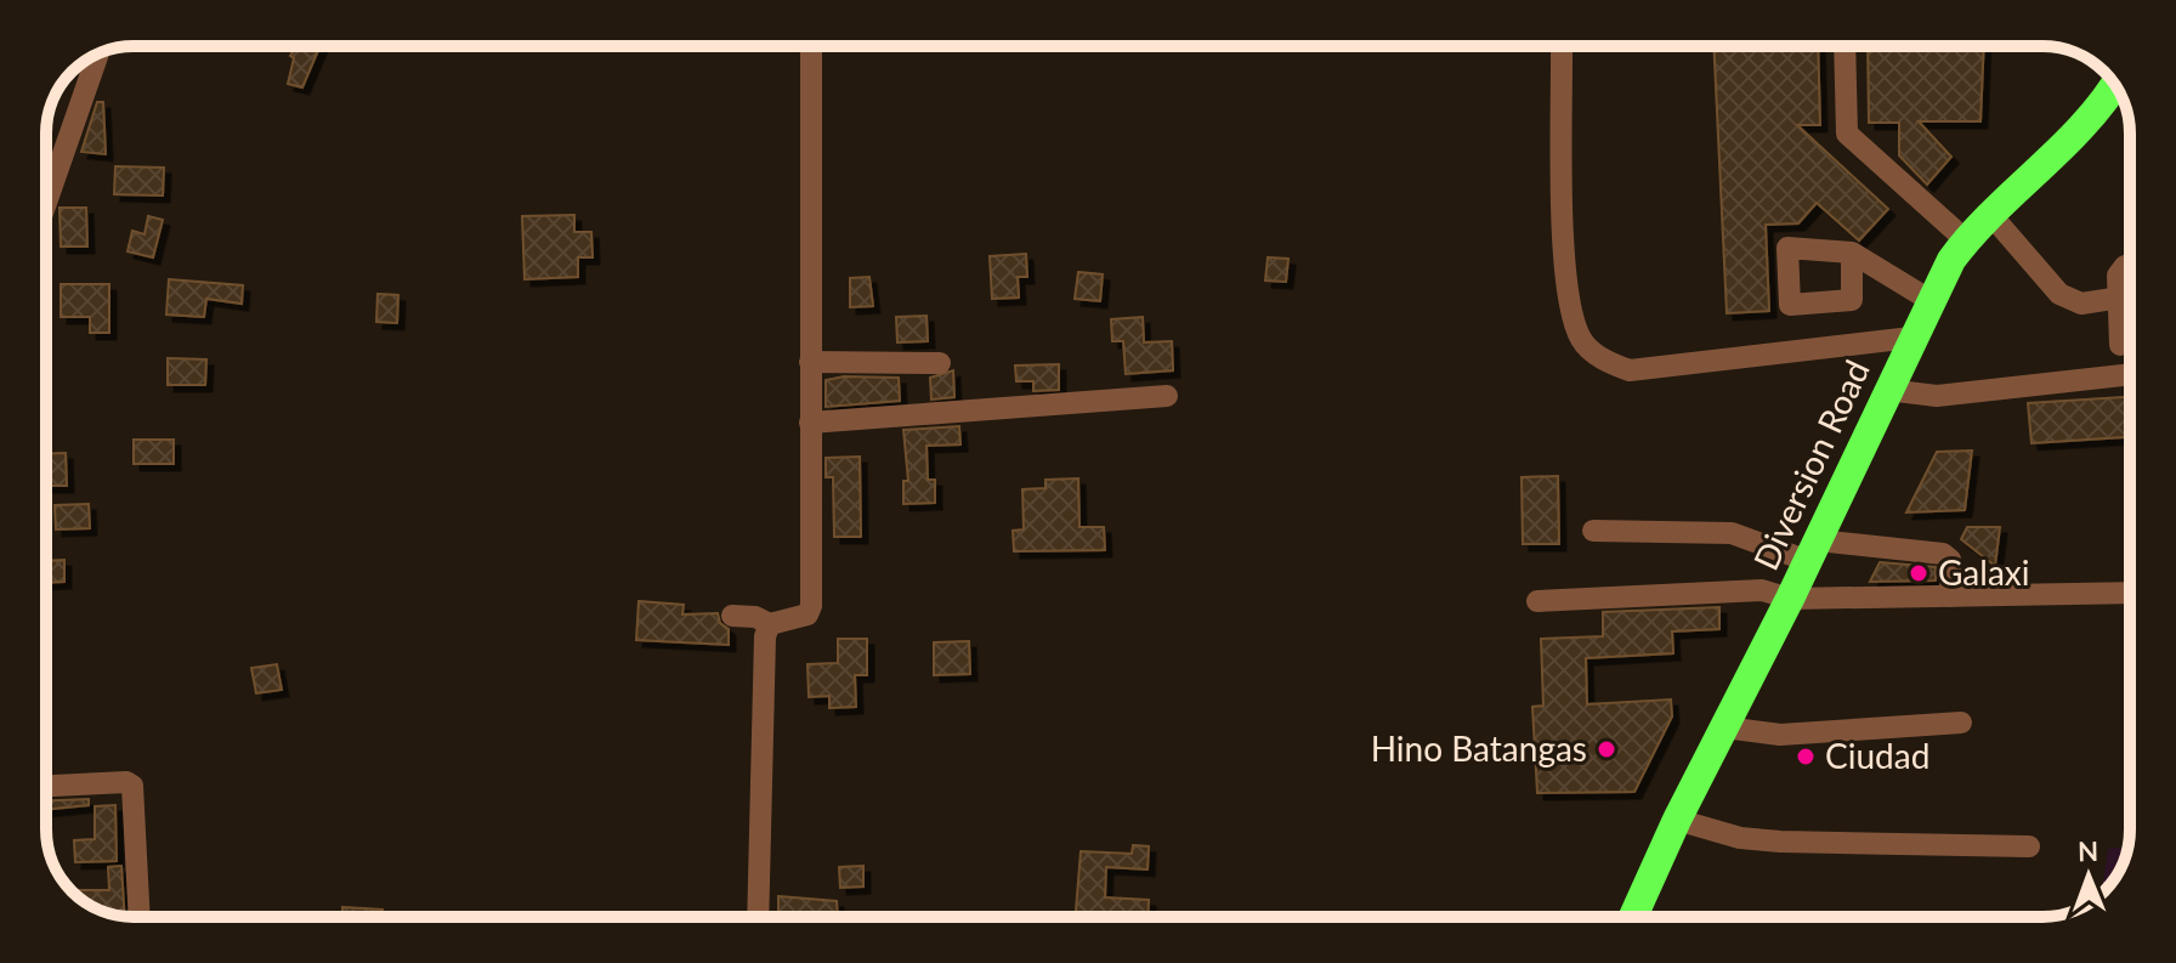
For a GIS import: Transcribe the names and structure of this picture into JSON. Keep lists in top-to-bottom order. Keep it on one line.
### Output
{"streets":{"highway":["Diversion Road"]},"places":["Galaxi","Hino Batangas","Ciudad"],"north":"top"}
